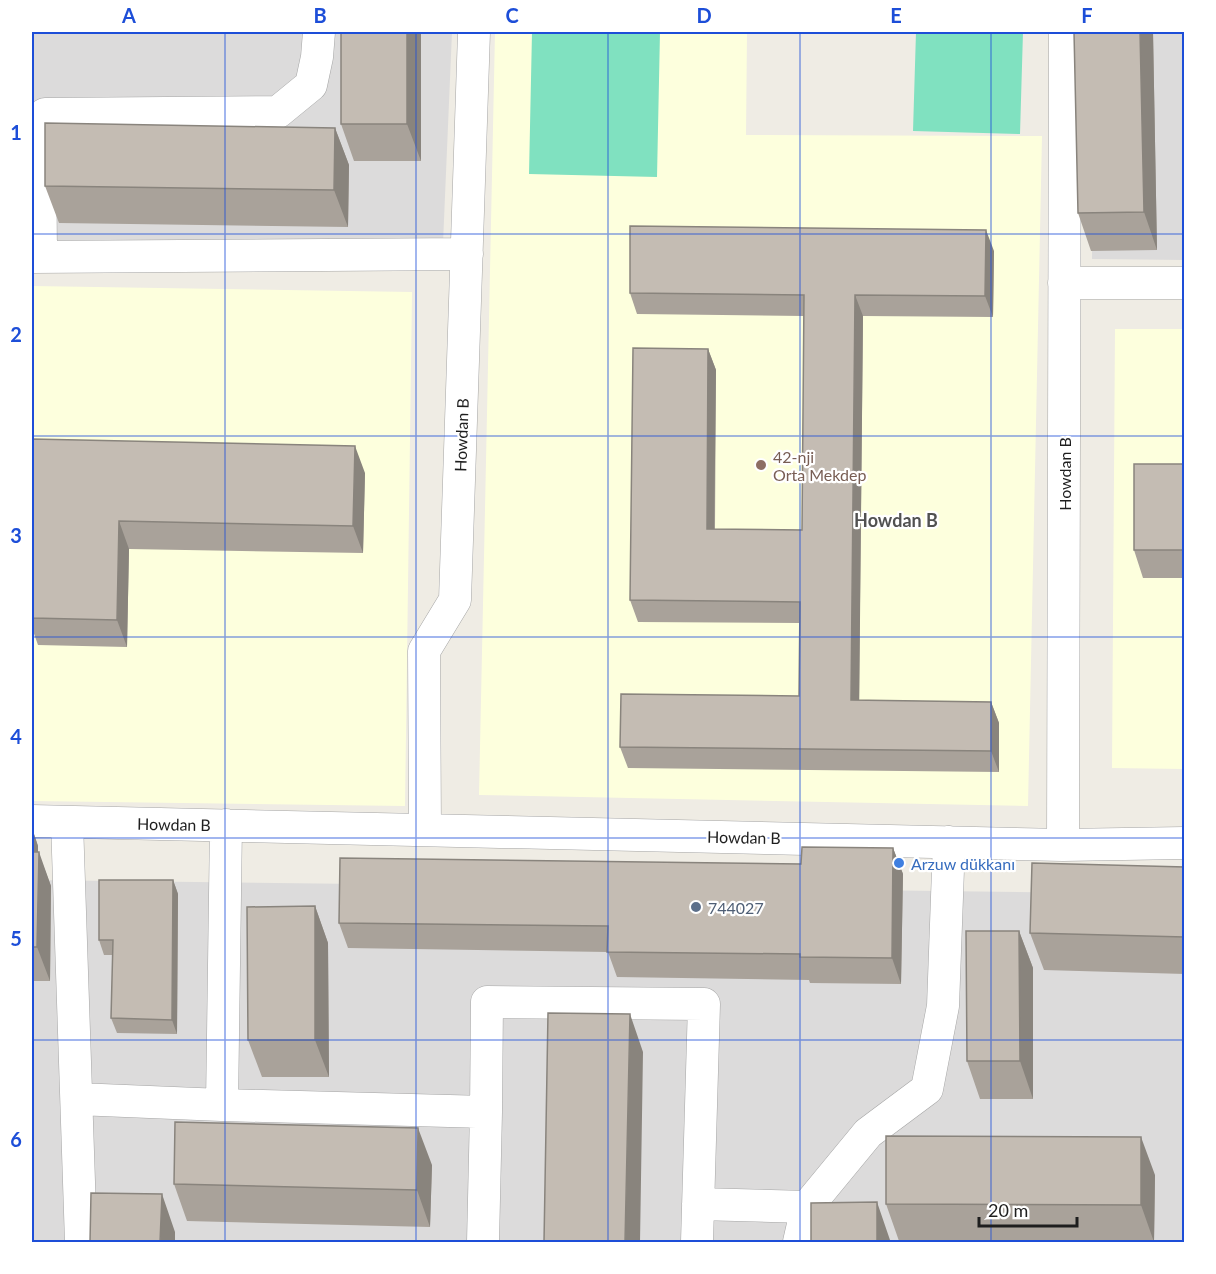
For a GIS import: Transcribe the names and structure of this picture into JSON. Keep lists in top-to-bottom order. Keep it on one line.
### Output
{"streets":{"lane":["Howdan B"]},"districts":["Howdan B"],"places":["42-nji Orta Mekdep","Arzuw dükkanı","744027"],"scale_bar":"20 m","grid":{"columns":["A","B","C","D","E","F"],"rows":["1","2","3","4","5","6"]}}
